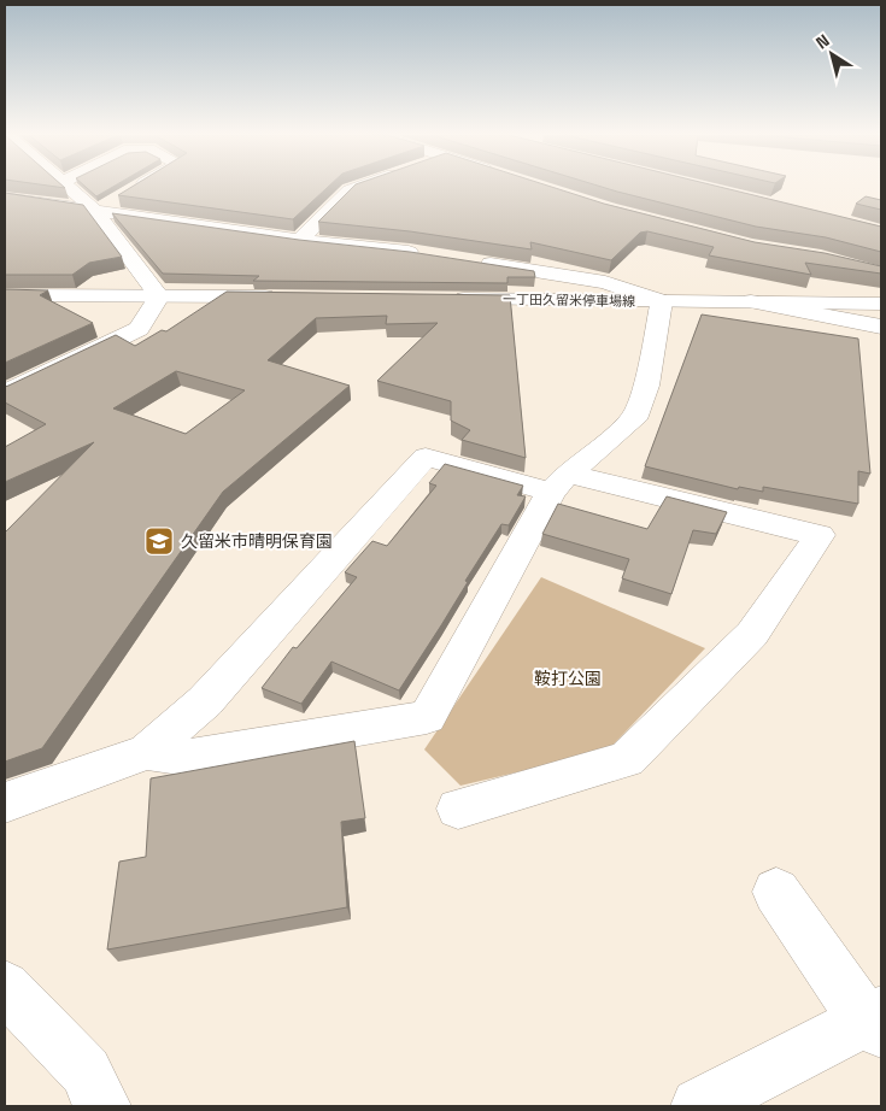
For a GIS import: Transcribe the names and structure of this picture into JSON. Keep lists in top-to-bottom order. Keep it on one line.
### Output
{"streets":{"street":["一丁田久留米停車場線"]},"parks":["鞍打公園"],"places":{"school or university":["久留米市晴明保育園"]},"north":"top left"}
